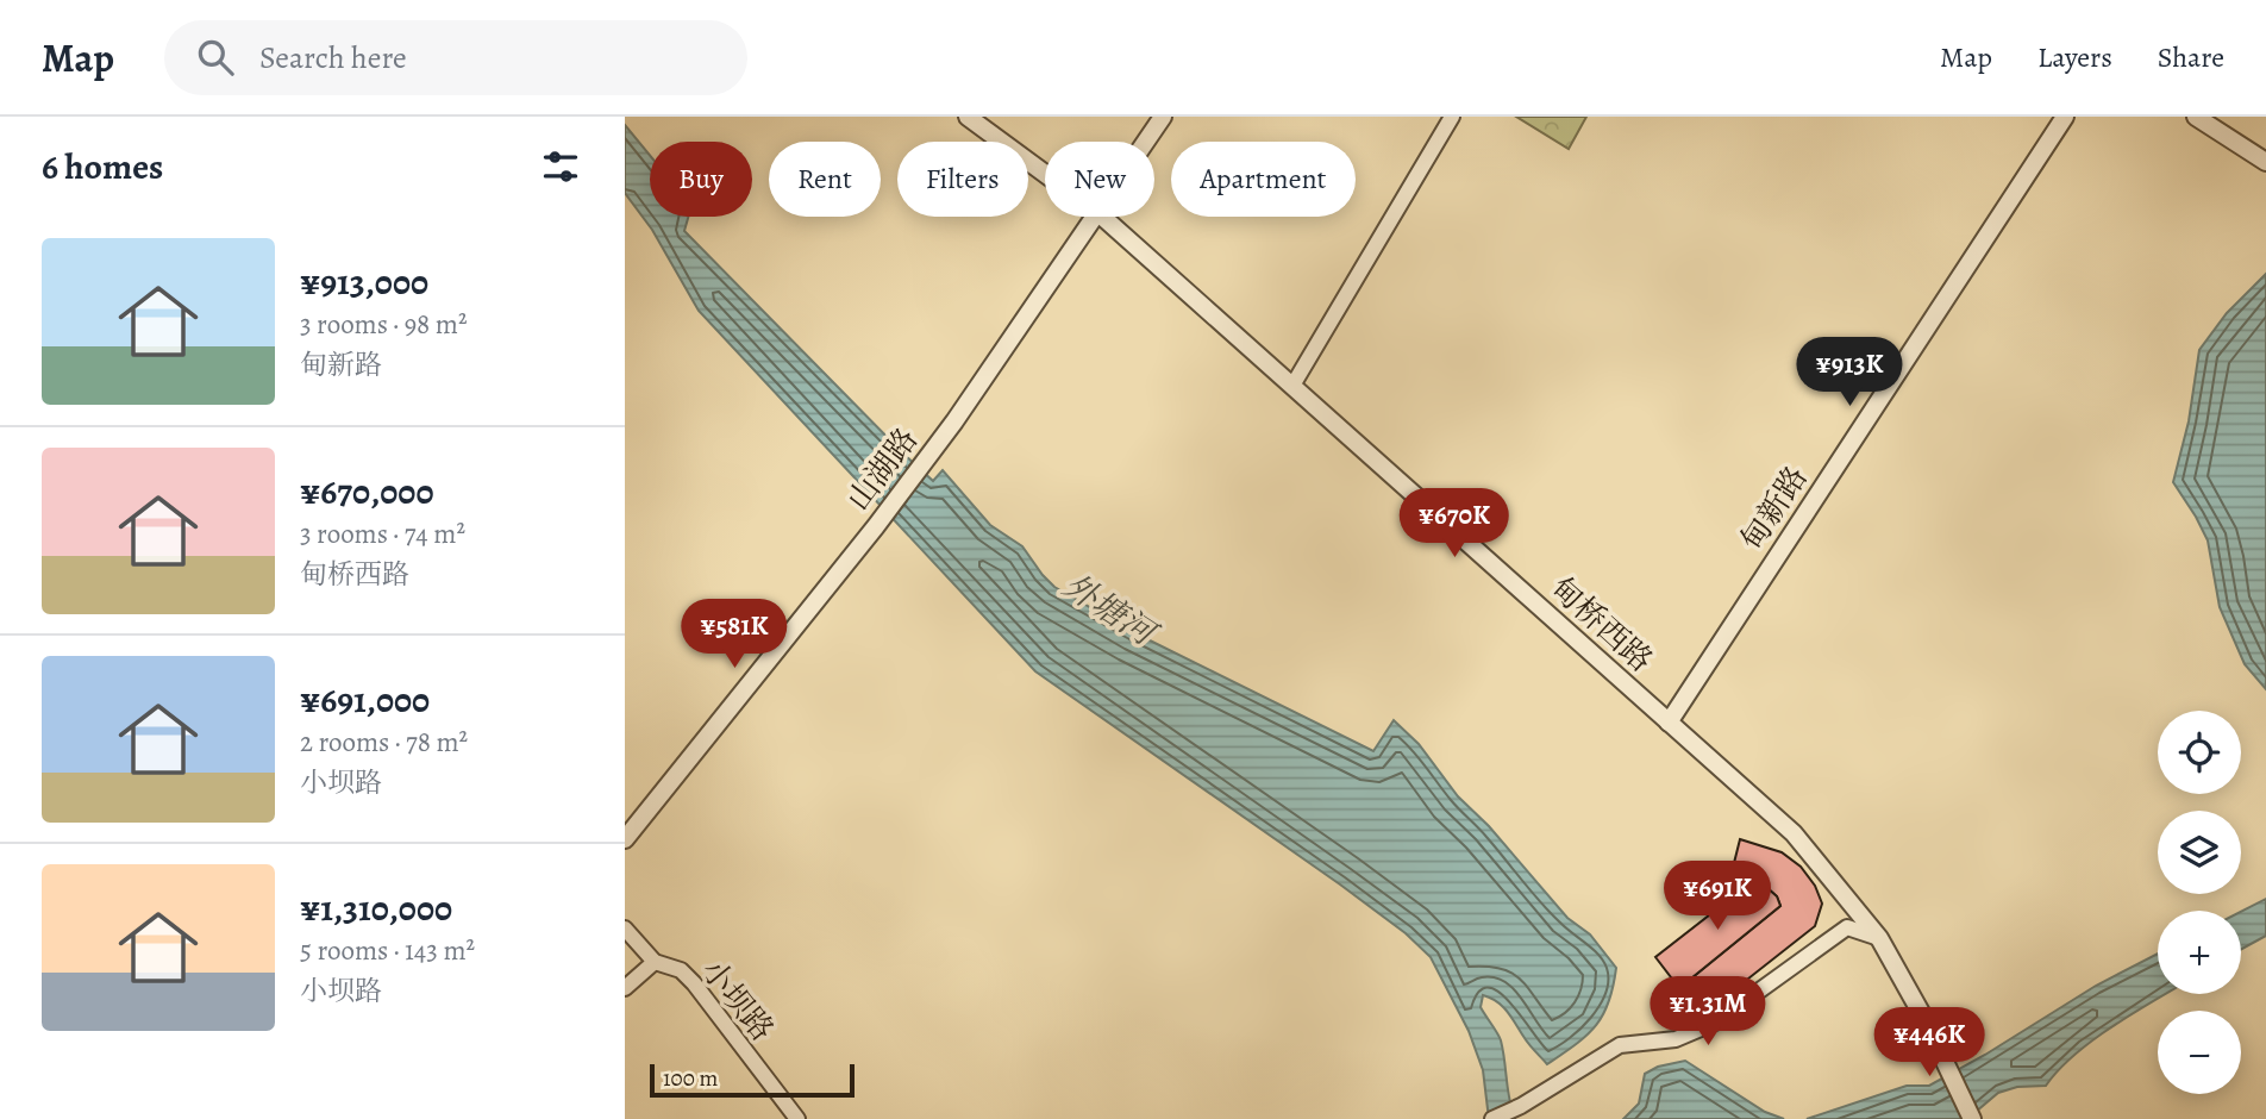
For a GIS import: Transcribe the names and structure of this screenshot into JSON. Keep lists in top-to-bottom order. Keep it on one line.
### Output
{"streets":{"street":["山湖路","甸新路","甸桥西路","小坝路"]},"crossings":[["甸新路","甸桥西路"]],"water":["外塘河"],"scale_bar":"100 m","page":{"header":"Map","search":"Search here","nav":["Map","Layers","Share"],"heading":"6 homes","chip":["Buy","Rent","Filters","New","Apartment"],"list":[{"name":"¥913,000","note":"3 rooms · 98 m² · 甸新路"},{"name":"¥670,000","note":"3 rooms · 74 m² · 甸桥西路"},{"name":"¥691,000","note":"2 rooms · 78 m² · 小坝路"},{"name":"¥1,310,000","note":"5 rooms · 143 m² · 小坝路"}],"price":["¥913K","¥670K","¥581K","¥691K","¥1.31M","¥446K"],"map_buttons":["+","−"],"scale":"100 m"}}
